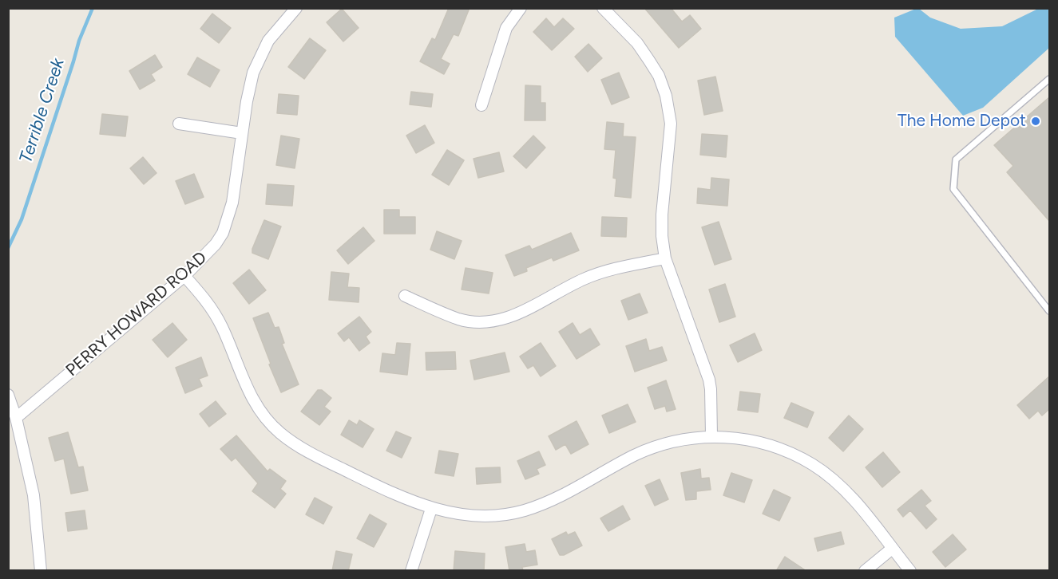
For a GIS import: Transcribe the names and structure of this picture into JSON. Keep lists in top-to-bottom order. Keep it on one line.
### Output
{"streets":{"street":["PERRY HOWARD ROAD"]},"water":["Terrible Creek"],"places":["The Home Depot"]}
